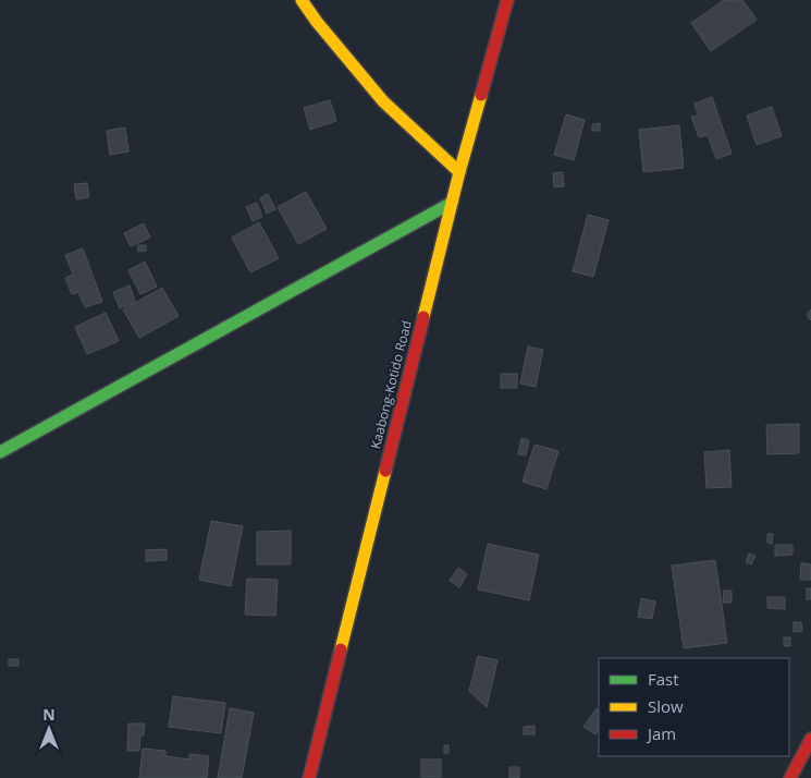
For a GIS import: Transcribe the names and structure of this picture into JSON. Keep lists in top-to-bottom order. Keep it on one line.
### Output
{"streets":{"street":["Kaabong-Kotido Road"]},"legend":["Fast","Slow","Jam"],"north":"top"}
